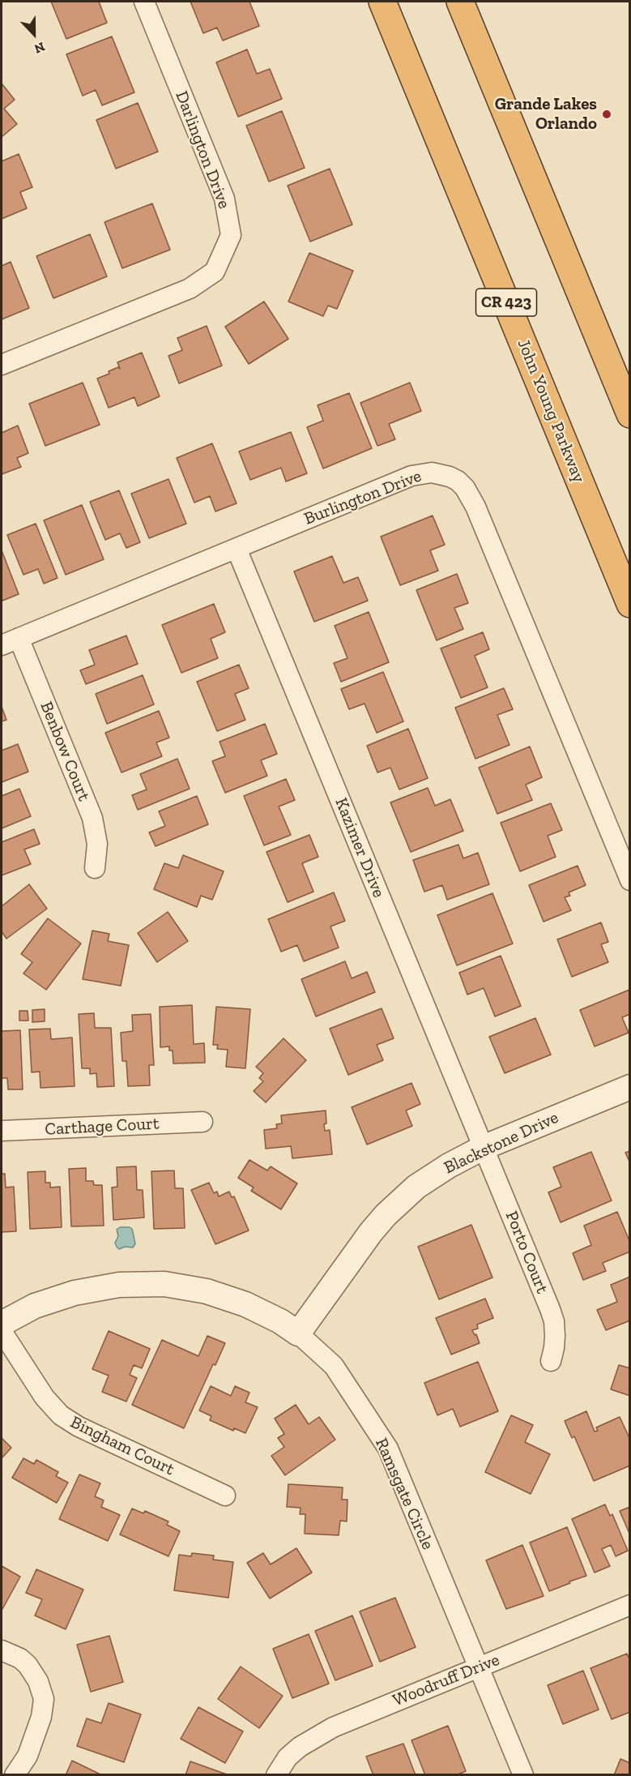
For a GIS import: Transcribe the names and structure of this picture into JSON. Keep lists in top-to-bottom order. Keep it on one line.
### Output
{"streets":{"highway":["CR 423","John Young Parkway"],"street":["Darlington Drive","Burlington Drive","Benbow Court","Kazimer Drive","Carthage Court","Blackstone Drive","Porto Court","Bingham Court","Ramsgate Circle","Woodruff Drive"]},"crossings":[["Burlington Drive","Benbow Court"],["Burlington Drive","Kazimer Drive"],["Kazimer Drive","Blackstone Drive"],["Kazimer Drive","Porto Court"],["Blackstone Drive","Porto Court"],["Blackstone Drive","Ramsgate Circle"],["Ramsgate Circle","Woodruff Drive"]],"places":["Grande Lakes Orlando"],"north":"bottom"}
